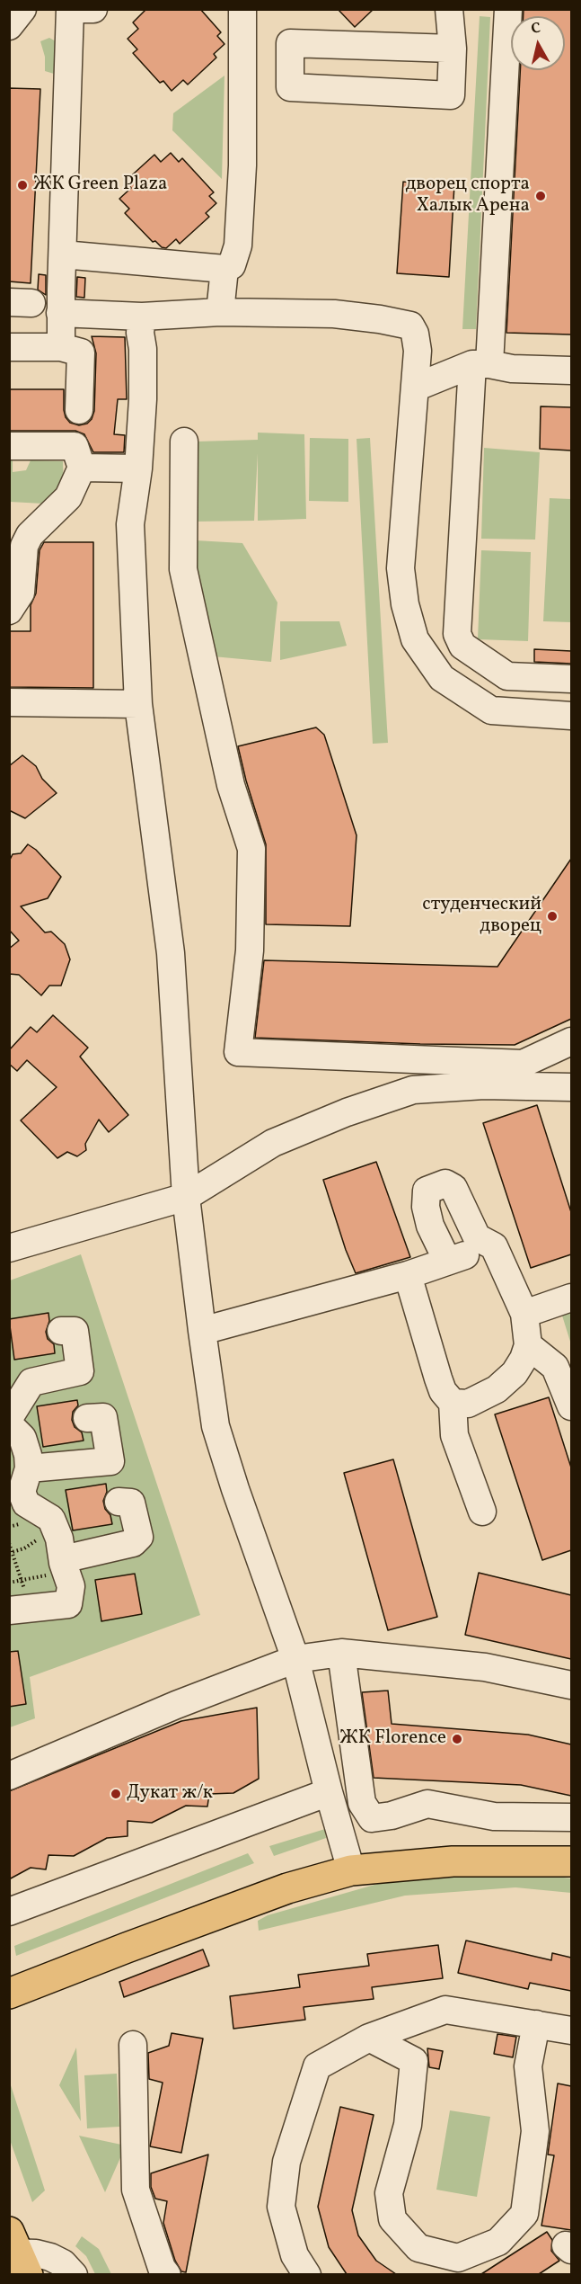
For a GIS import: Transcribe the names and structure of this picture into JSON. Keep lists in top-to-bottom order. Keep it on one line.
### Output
{"places":["ЖК Green Plaza","дворец спорта Халык Арена","студенческий дворец","ЖК Florence","Дукат ж/к"],"north":"top"}
